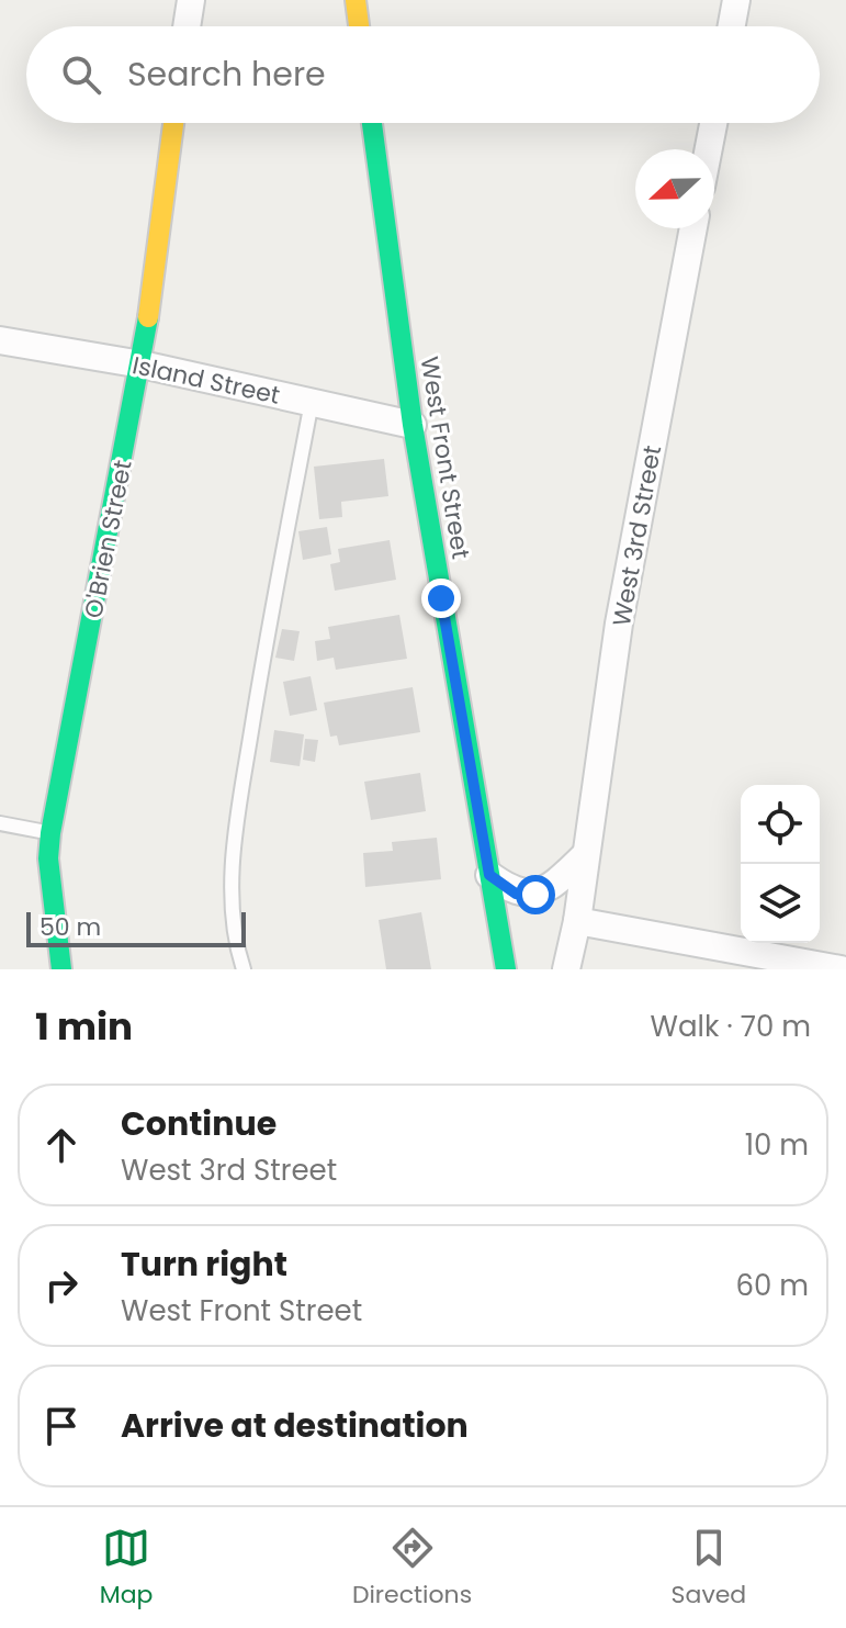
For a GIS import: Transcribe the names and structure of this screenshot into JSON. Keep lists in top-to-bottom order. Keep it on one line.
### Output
{"streets":{"street":["Island Street","West Front Street","West 3rd Street","O'Brien Street"]},"crossings":[["Island Street","West Front Street"],["Island Street","O'Brien Street"]],"scale_bar":"50 m","north":"left","page":{"search":"Search here","scale":"50 m","heading":["1 min","Walk · 70 m"],"list":[["Continue","West 3rd Street","10 m"],["Turn right","West Front Street","60 m"],"Arrive at destination"],"nav":["Map","Directions","Saved"]}}
